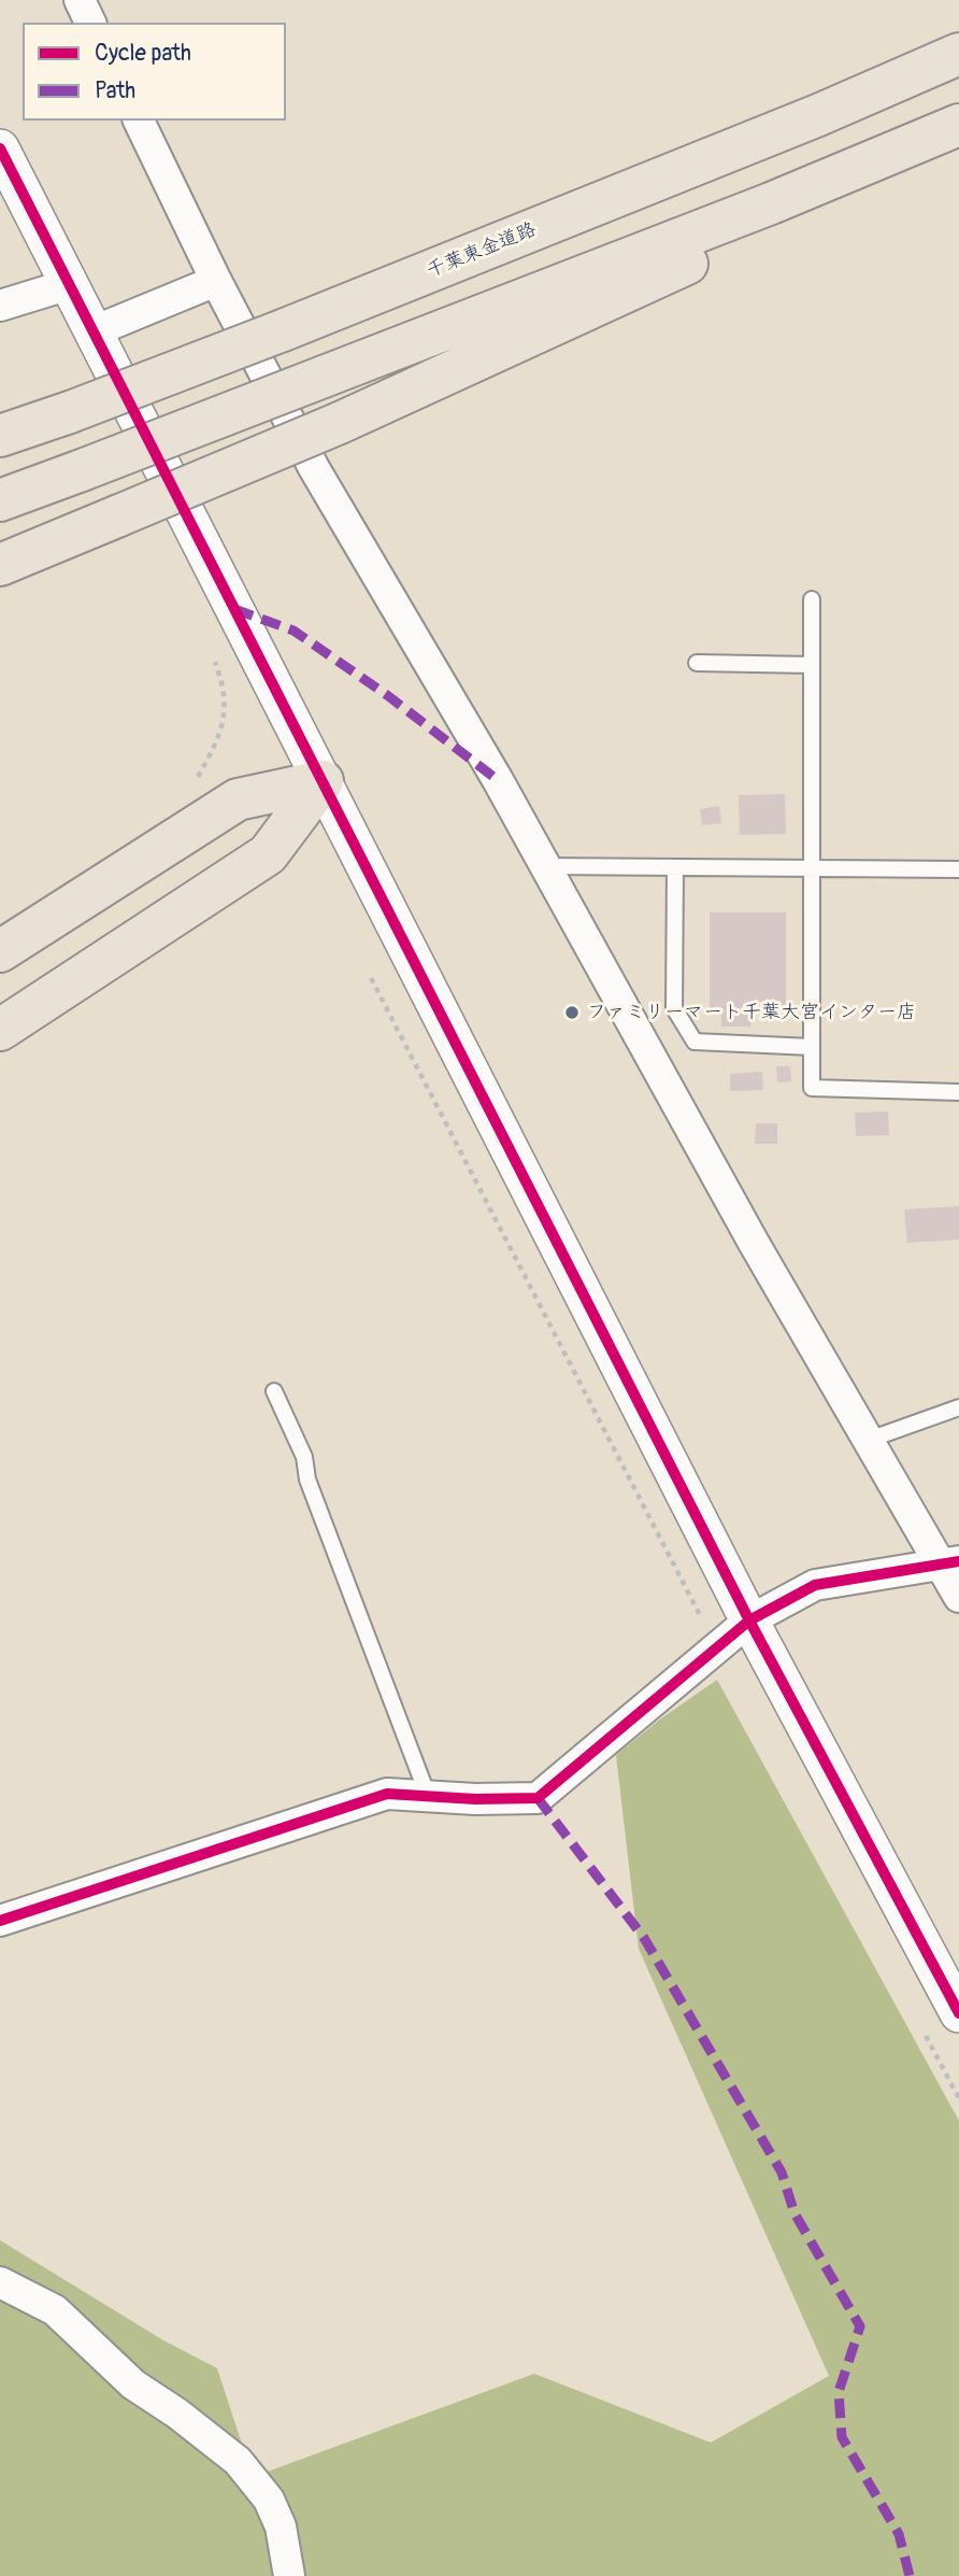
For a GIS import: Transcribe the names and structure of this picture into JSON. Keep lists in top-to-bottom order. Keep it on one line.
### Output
{"streets":{"highway":["千葉東金道路"]},"places":["ファミリーマート千葉大宮インター店"],"legend":["Cycle path","Path"]}
